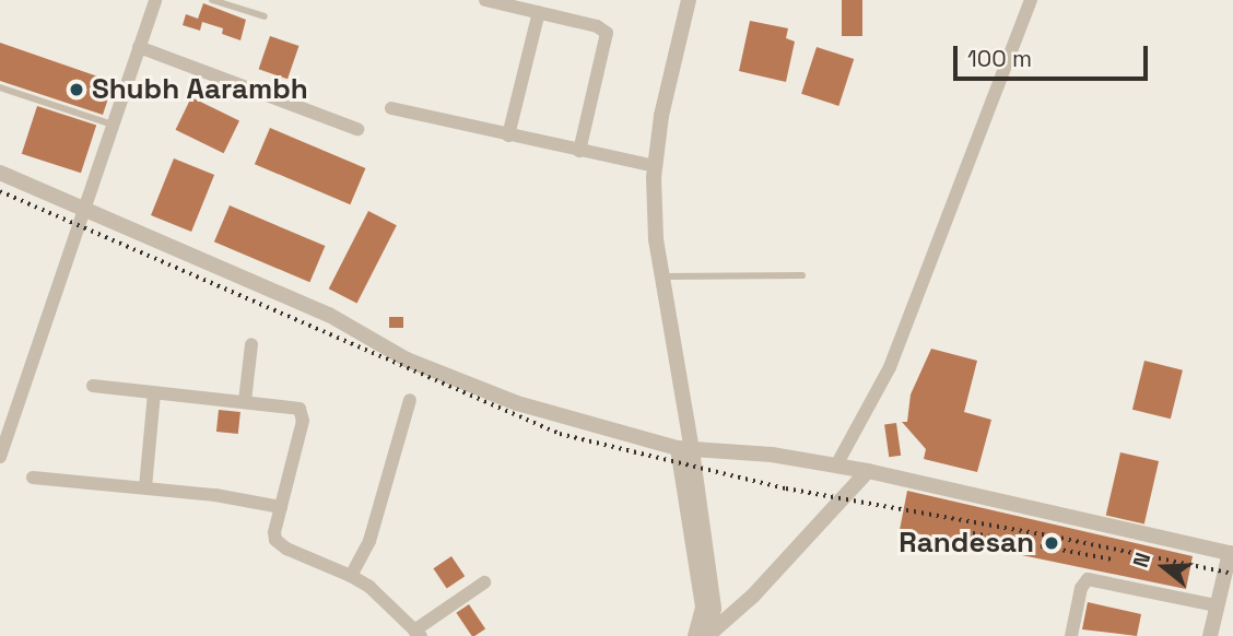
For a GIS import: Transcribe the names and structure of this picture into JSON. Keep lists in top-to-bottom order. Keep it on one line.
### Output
{"places":["Shubh Aarambh","Randesan"],"scale_bar":"100 m","north":"left"}
